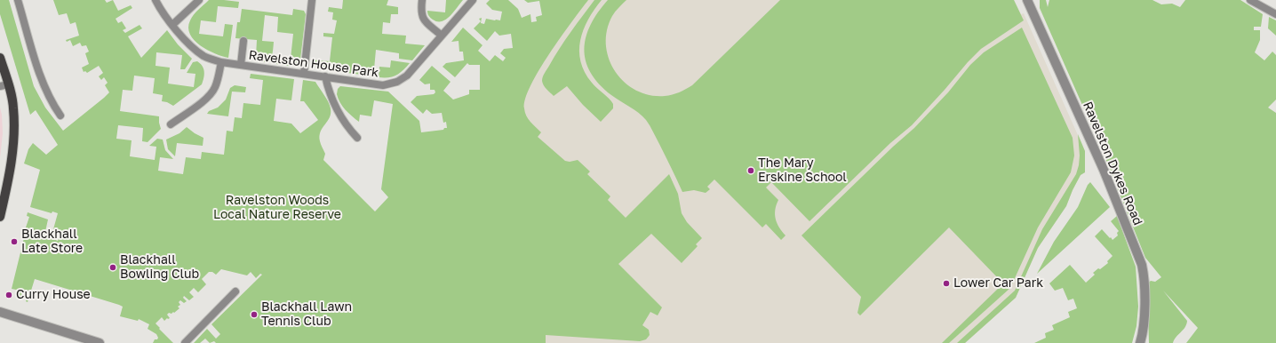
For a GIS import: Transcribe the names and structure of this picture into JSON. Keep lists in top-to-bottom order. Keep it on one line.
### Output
{"streets":{"street":["Ravelston House Park","Ravelston Dykes Road"]},"parks":["Ravelston Woods Local Nature Reserve"],"places":["The Mary Erskine School","Blackhall Late Store","Blackhall Bowling Club","Lower Car Park","Curry House","Blackhall Lawn Tennis Club"]}
